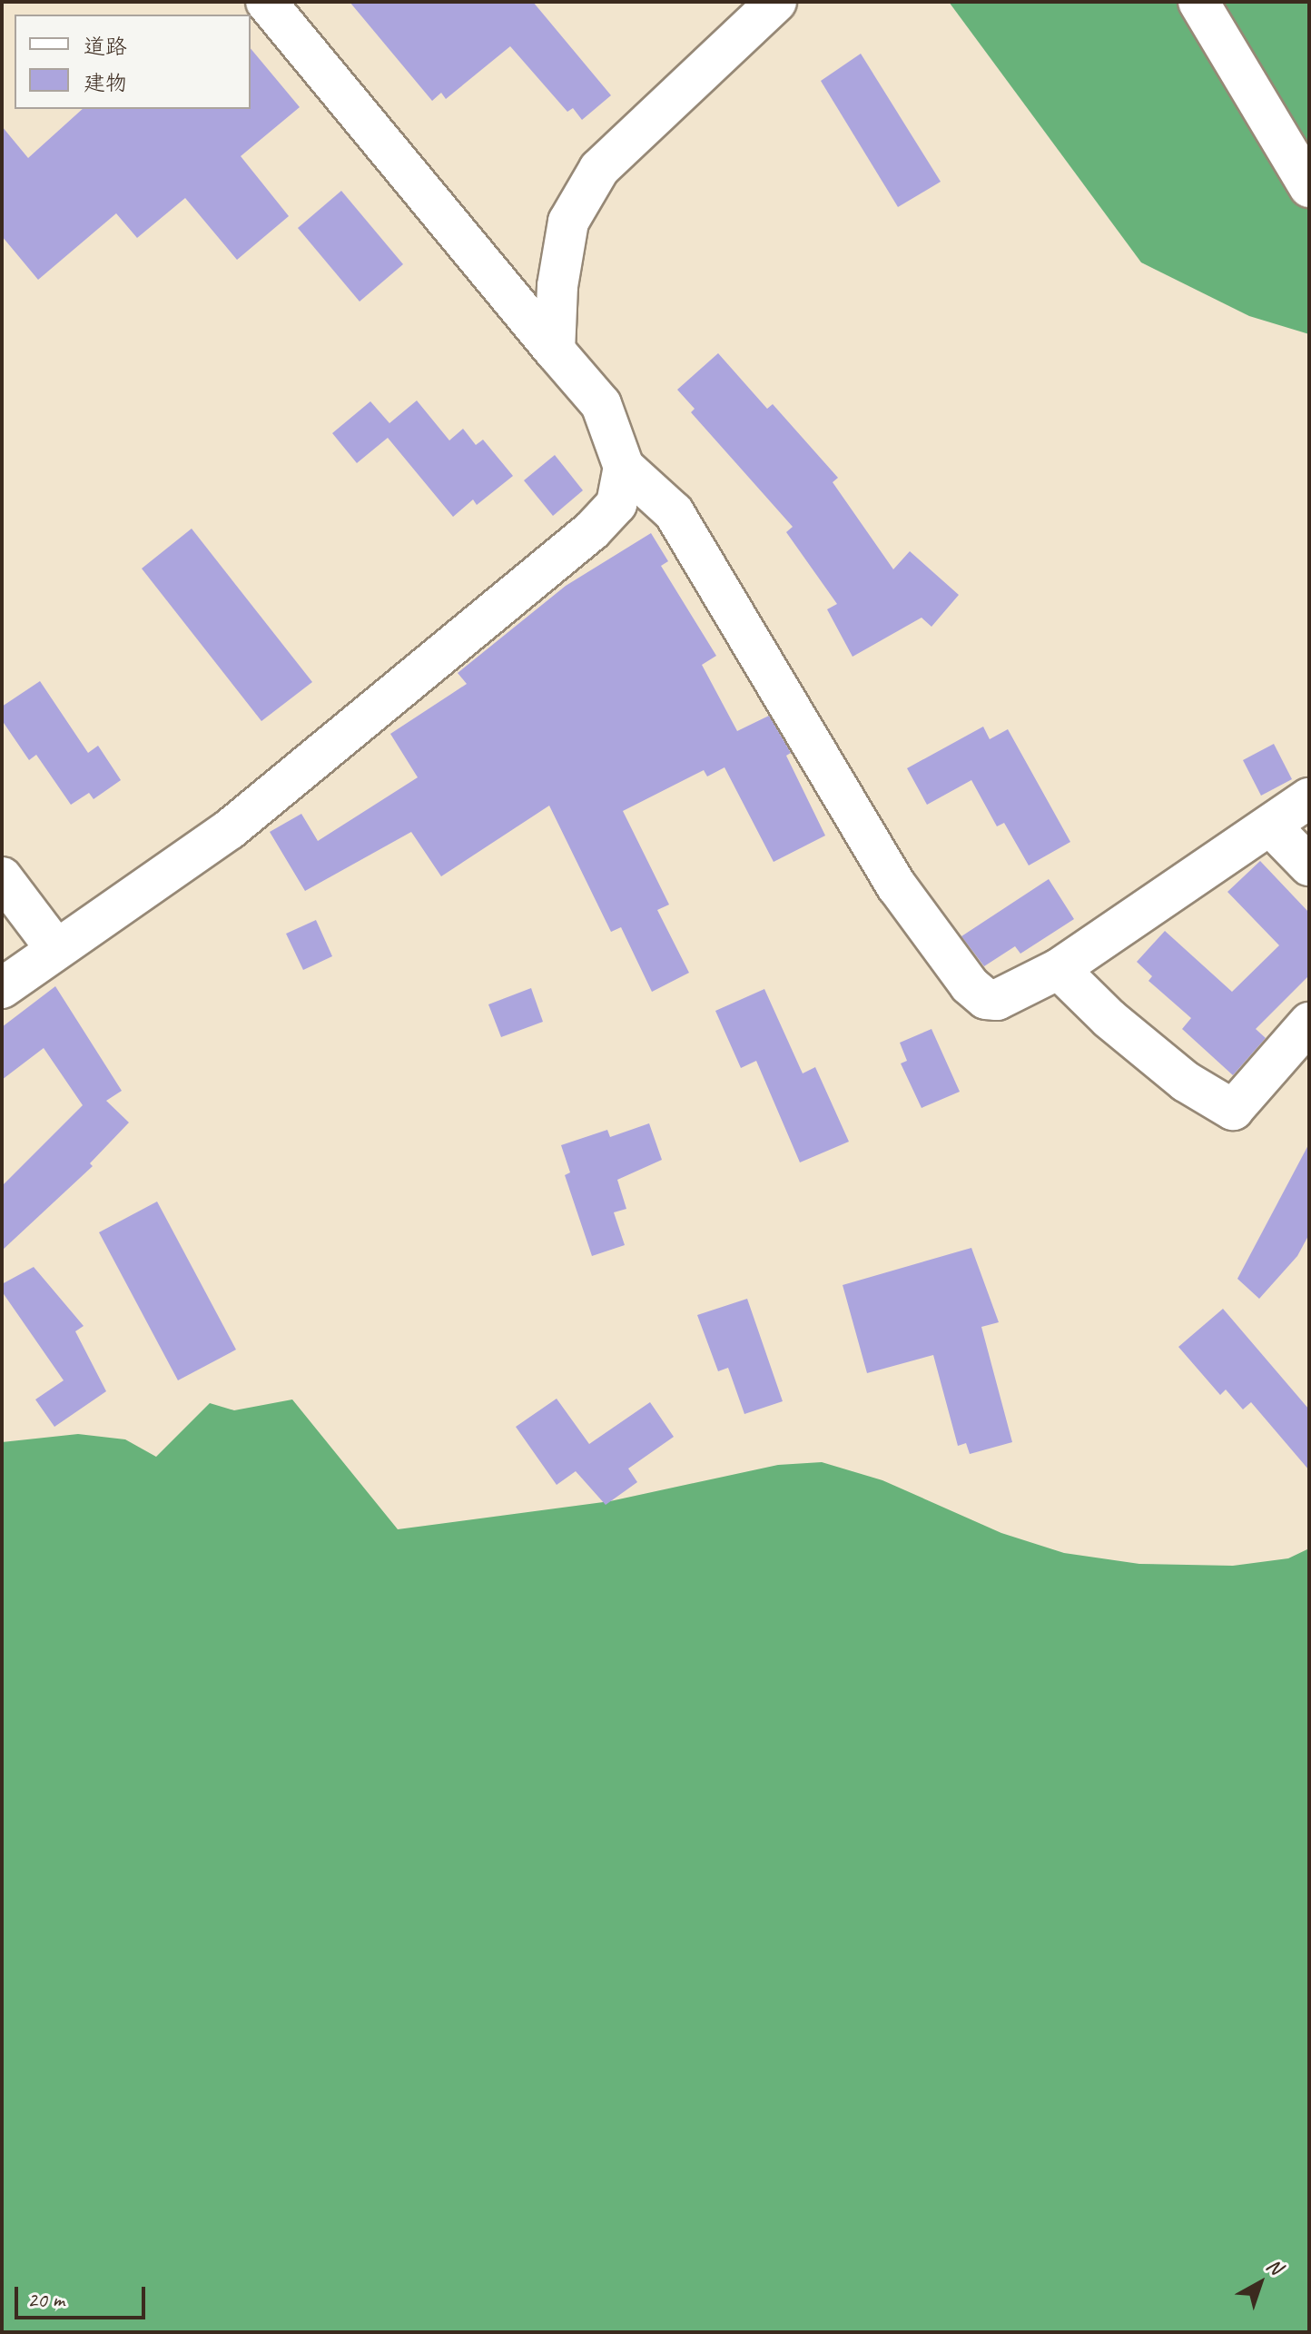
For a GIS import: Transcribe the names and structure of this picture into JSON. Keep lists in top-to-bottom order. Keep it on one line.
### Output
{"legend":["道路","建物"],"scale_bar":"20 m","north":"top right"}
